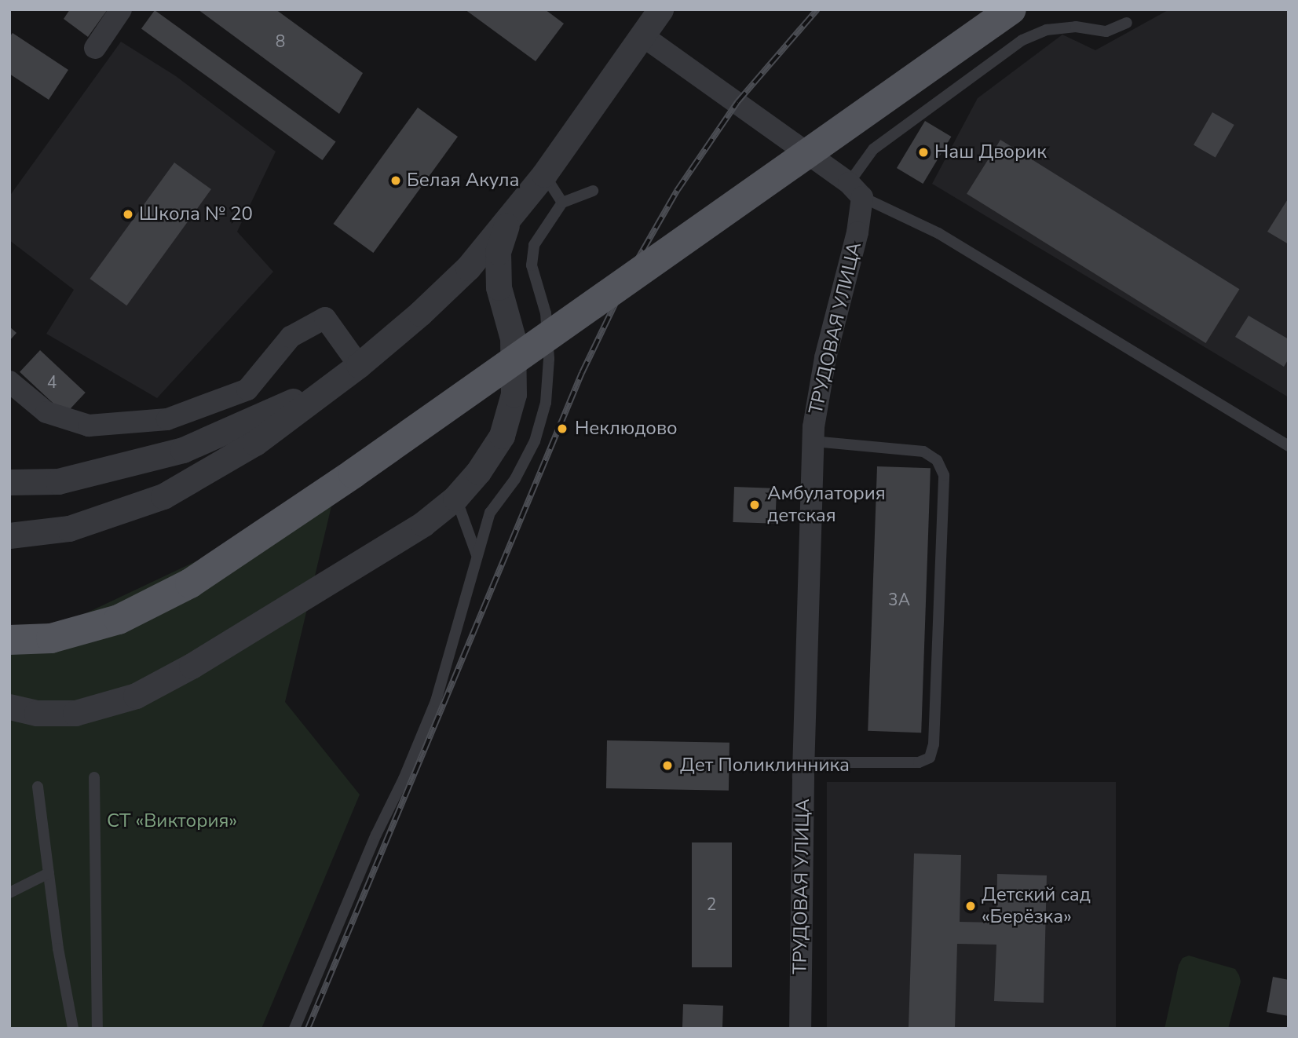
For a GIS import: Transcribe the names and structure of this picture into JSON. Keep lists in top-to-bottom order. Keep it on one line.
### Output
{"streets":{"street":["ТРУДОВАЯ УЛИЦА"]},"parks":["СТ «Виктория»"],"places":["Наш Дворик","Белая Акула","Школа № 20","Неклюдово","Амбулатория детская","Дет Поликлинника","Детский сад «Берёзка»"],"house_numbers":["8","4","3А","2"]}
